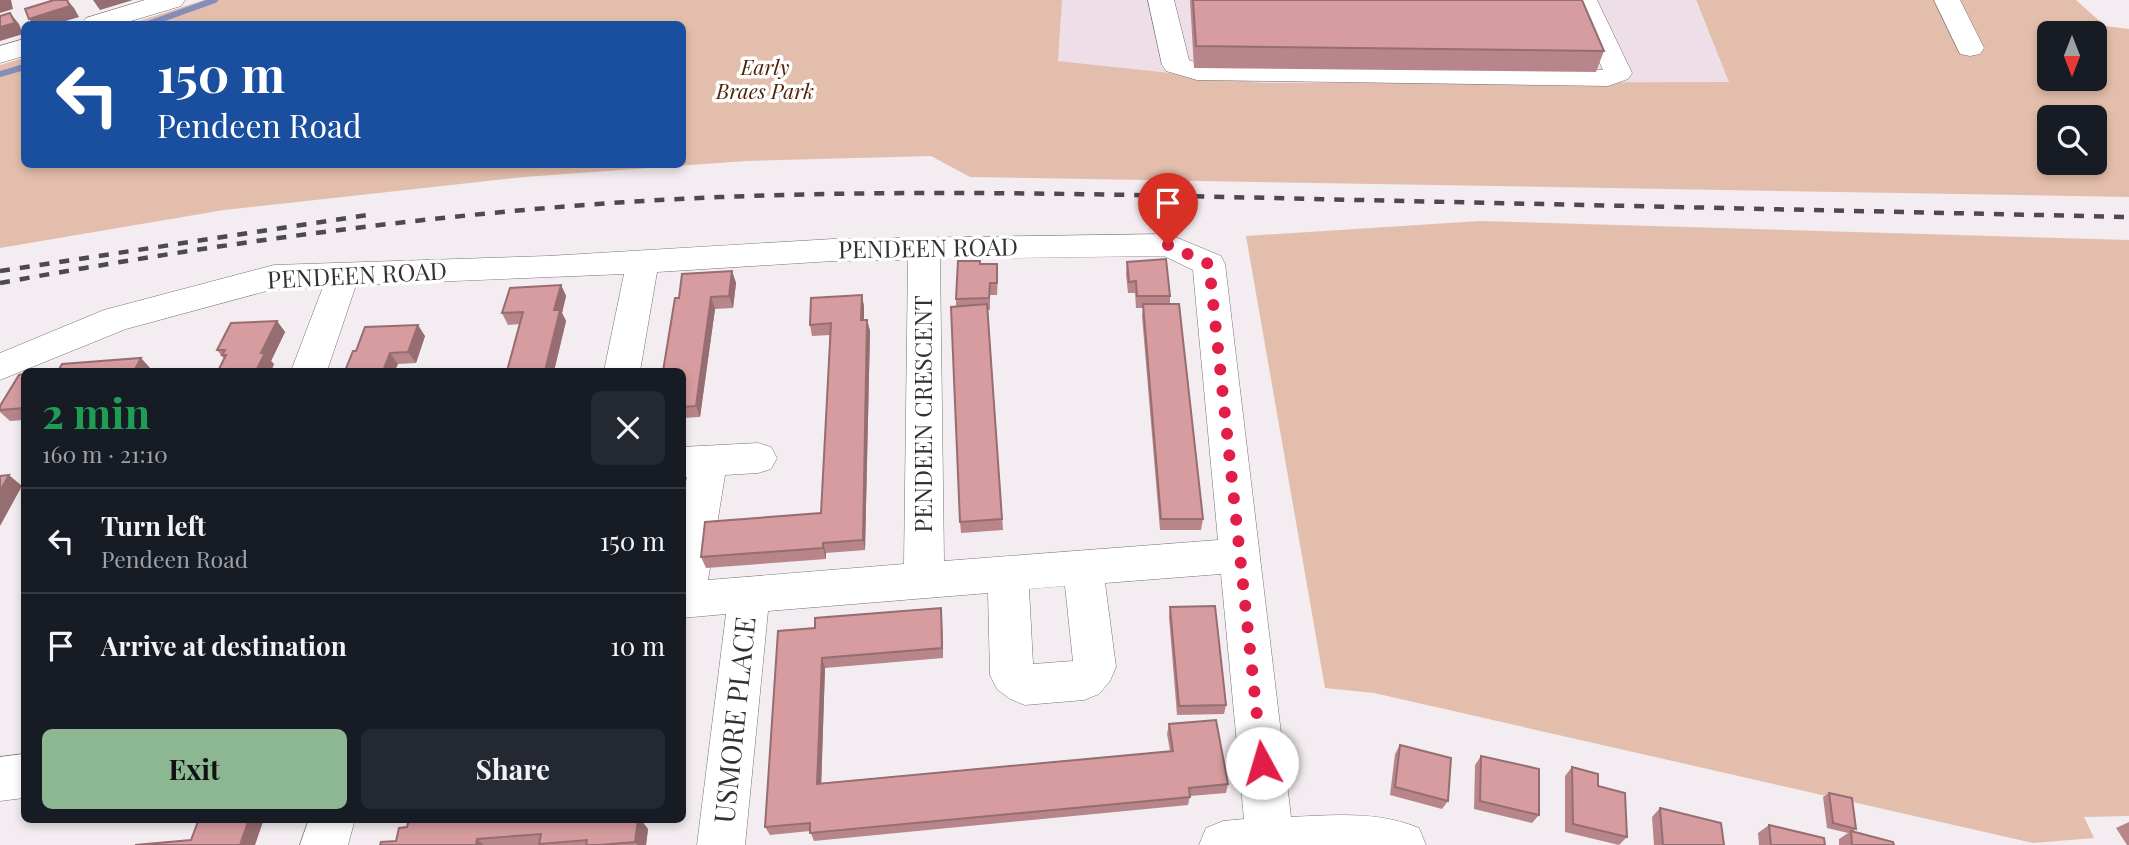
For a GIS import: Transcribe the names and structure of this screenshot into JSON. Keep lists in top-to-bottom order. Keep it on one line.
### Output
{"streets":{"street":["PENDEEN ROAD","PENDEEN CRESCENT","USMORE PLACE"]},"crossings":[["PENDEEN ROAD","PENDEEN CRESCENT"]],"parks":["Early Braes Park"],"north":"bottom","page":{"turn":["150 m","Pendeen Road"],"heading":["2 min","160 m · 21:10"],"list":[{"name":"Turn left","note":"Pendeen Road","value":"150 m"},{"name":"Arrive at destination","value":"10 m"}],"buttons":["Exit","Share"]}}
